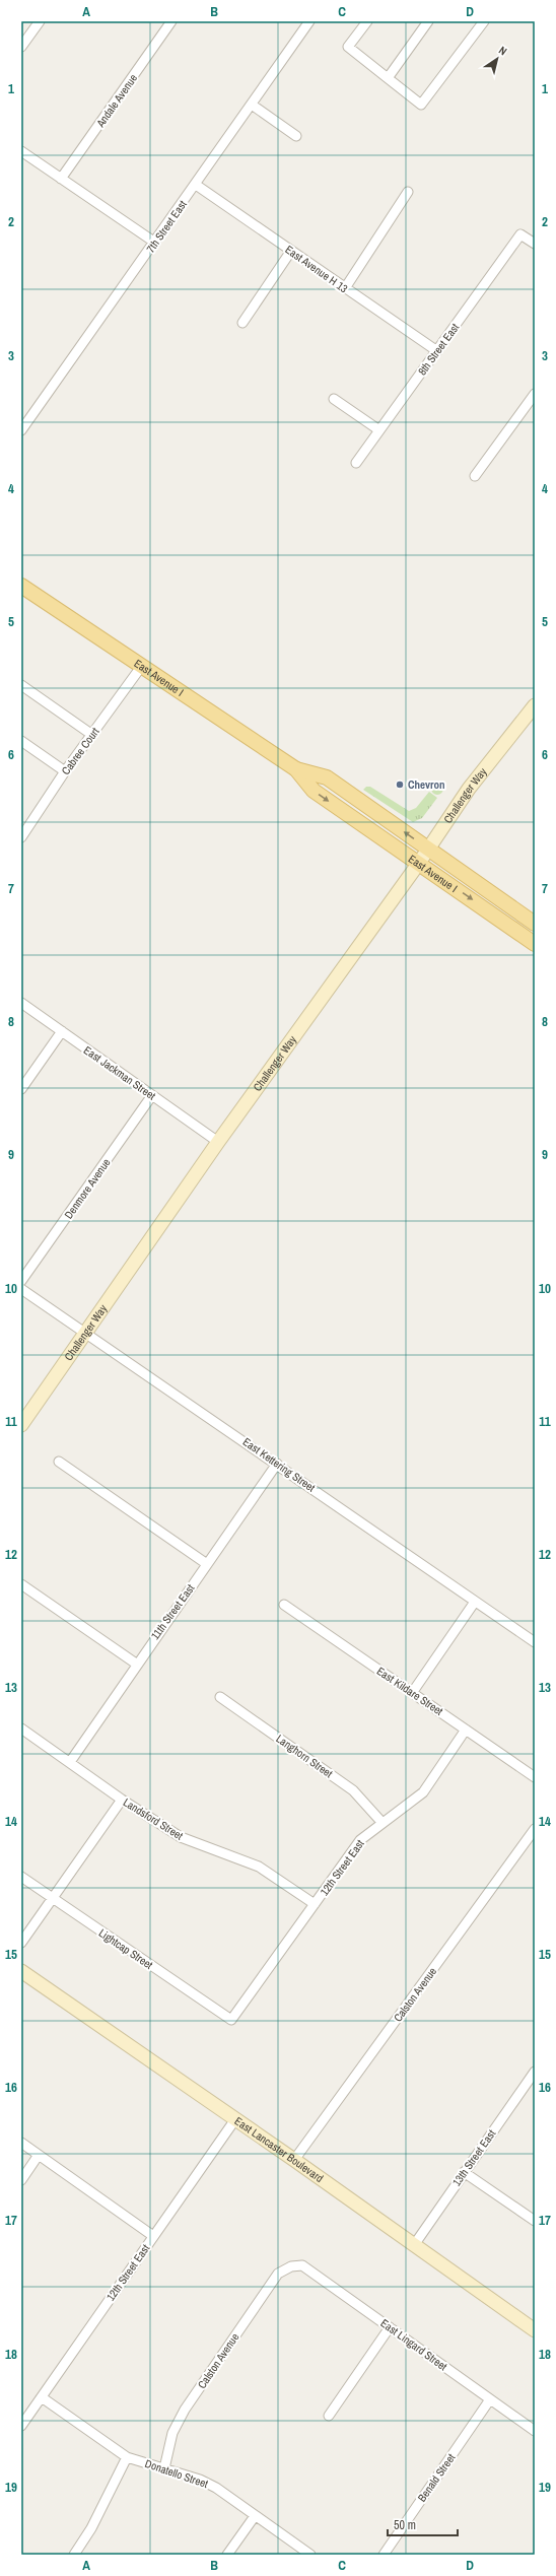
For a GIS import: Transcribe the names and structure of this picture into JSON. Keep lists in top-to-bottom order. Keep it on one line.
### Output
{"streets":{"main road":["East Avenue I","Challenger Way","East Lancaster Boulevard"],"street":["Andale Avenue","7th Street East","East Avenue H 13","8th Street East","Cabree Court","East Jackman Street","Denmore Avenue","East Kettering Street","11th Street East","East Kildare Street","Langhorn Street","Landsford Street","12th Street East","Lightcap Street","Calston Avenue","13th Street East","East Lingard Street","Donatello Street","Benald Street"]},"crossings":[["7th Street East","East Avenue H 13"],["East Avenue H 13","8th Street East"],["East Avenue I","Cabree Court"],["East Avenue I","Challenger Way"],["Challenger Way","East Jackman Street"],["Challenger Way","East Kettering Street"],["East Jackman Street","Denmore Avenue"],["East Kettering Street","11th Street East"],["11th Street East","Landsford Street"],["East Kildare Street","12th Street East"],["Langhorn Street","12th Street East"],["Landsford Street","12th Street East"],["12th Street East","Lightcap Street"],["12th Street East","East Lancaster Boulevard"],["12th Street East","Donatello Street"],["Calston Avenue","East Lancaster Boulevard"],["Calston Avenue","East Lingard Street"],["Calston Avenue","Donatello Street"],["East Lancaster Boulevard","13th Street East"],["East Lingard Street","Benald Street"]],"places":["Chevron"],"scale_bar":"50 m","north":"top right","grid":{"columns":["A","B","C","D"],"rows":["1","2","3","4","5","6","7","8","9","10","11","12","13","14","15","16","17","18","19"]}}
